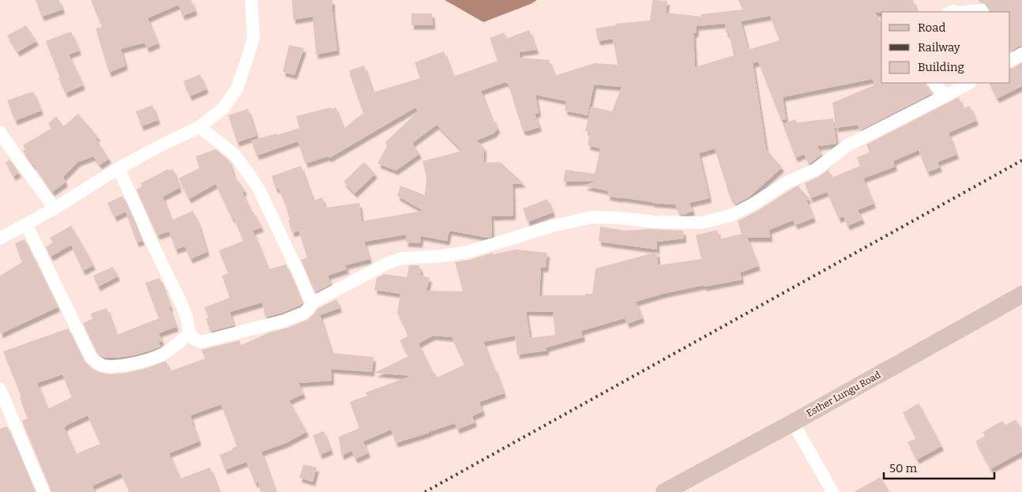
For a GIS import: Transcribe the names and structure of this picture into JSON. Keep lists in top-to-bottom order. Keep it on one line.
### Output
{"streets":{"street":["Esther Lungu Road"]},"legend":["Road","Railway","Building"],"scale_bar":"50 m"}
